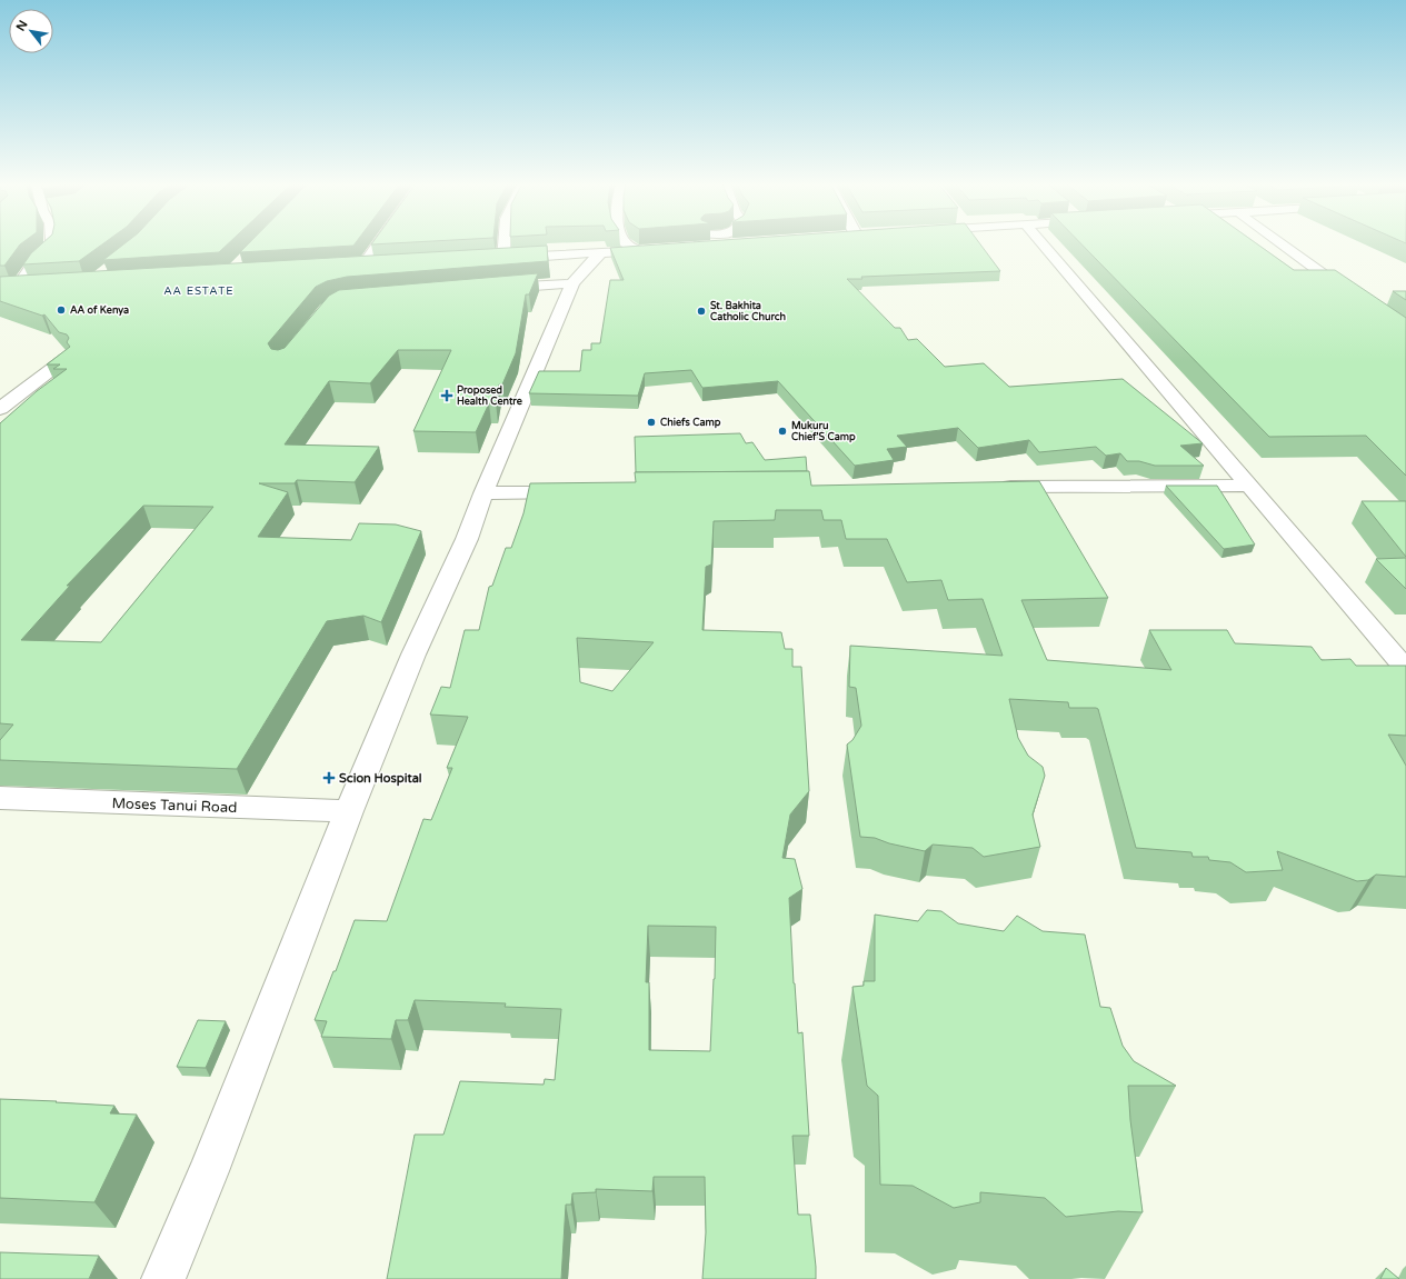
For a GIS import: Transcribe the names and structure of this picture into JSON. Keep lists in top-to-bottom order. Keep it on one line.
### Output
{"streets":{"street":["Moses Tanui Road"]},"districts":["AA ESTATE"],"places":{"other":["AA of Kenya","St. Bakhita Catholic Church","Chiefs Camp","Mukuru Chief'S Camp"],"health":["Proposed Health Centre","Scion Hospital"]},"north":"top left"}
